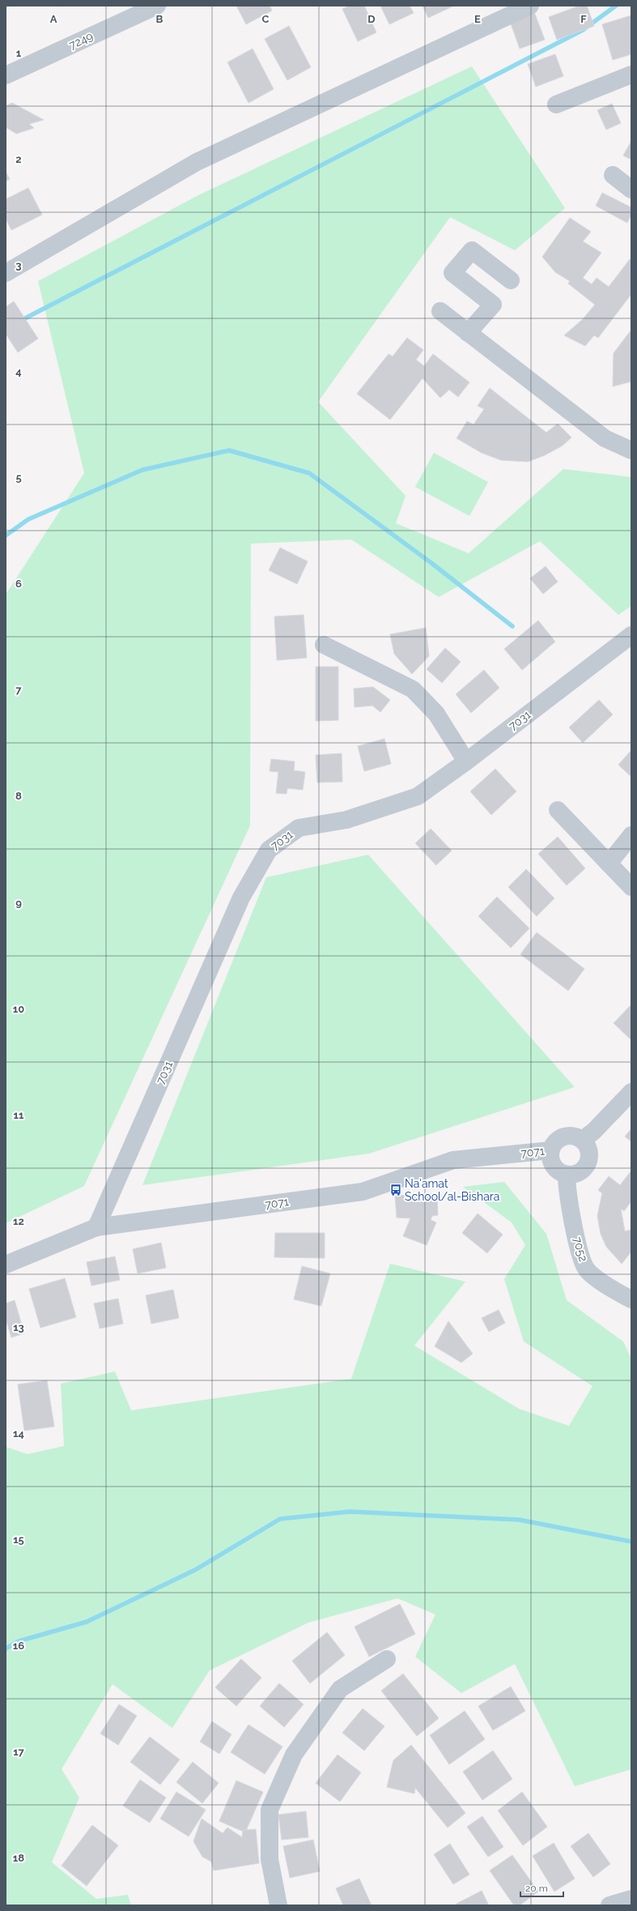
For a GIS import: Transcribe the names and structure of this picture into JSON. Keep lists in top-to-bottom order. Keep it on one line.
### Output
{"streets":{"street":["7249","7031","7071","7052"]},"crossings":[["7031","7071"],["7071","7052"]],"places":{"bus stop":["Na'amat School/al-Bishara"]},"scale_bar":"20 m","grid":{"columns":["A","B","C","D","E","F"],"rows":["1","2","3","4","5","6","7","8","9","10","11","12","13","14","15","16","17","18"]}}
